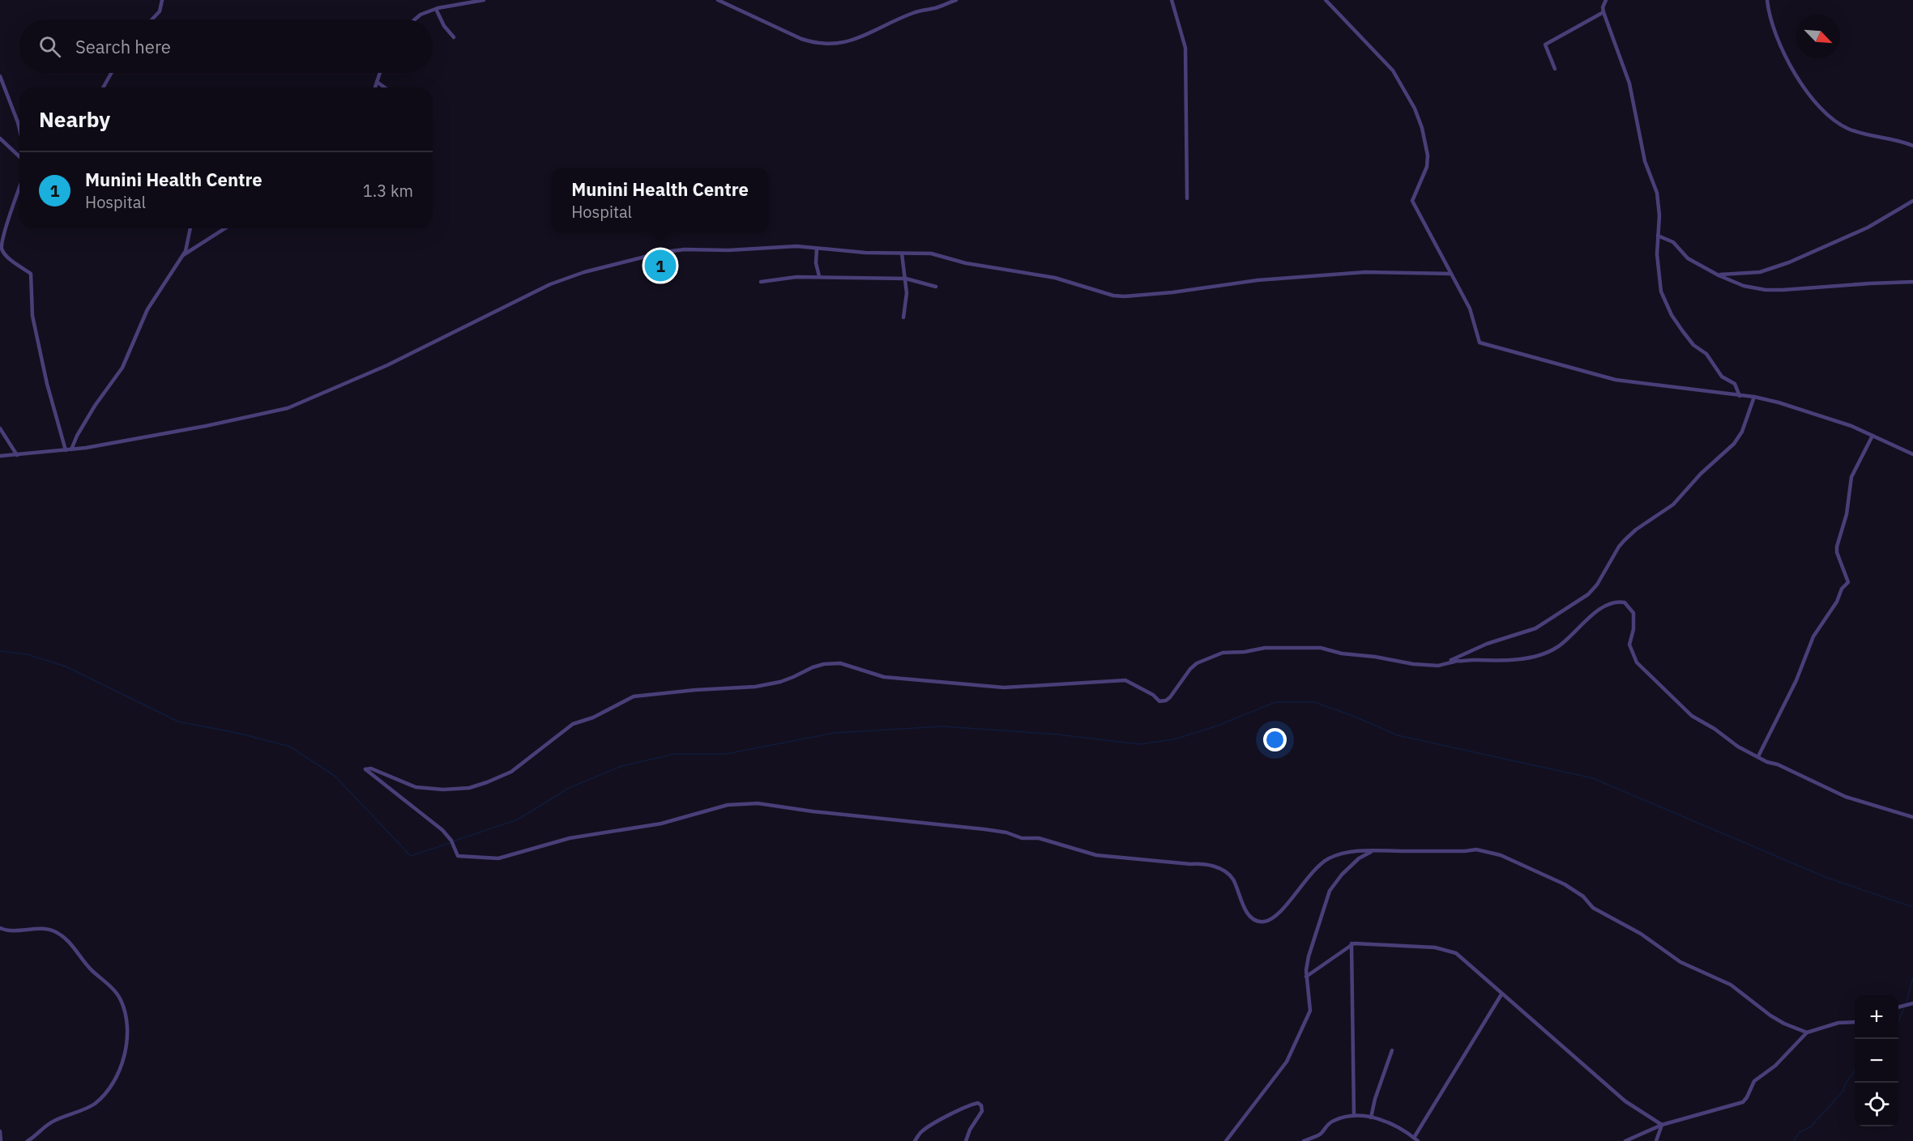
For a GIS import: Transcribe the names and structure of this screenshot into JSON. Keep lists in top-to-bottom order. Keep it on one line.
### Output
{"north":"bottom right","page":{"search":"Search here","heading":"Nearby","list":[{"mark":"1","name":"Munini Health Centre","note":"Hospital","value":"1.3 km"}],"popup":["Munini Health Centre","Hospital"],"pins":"1","map_buttons":["+","−"]}}
